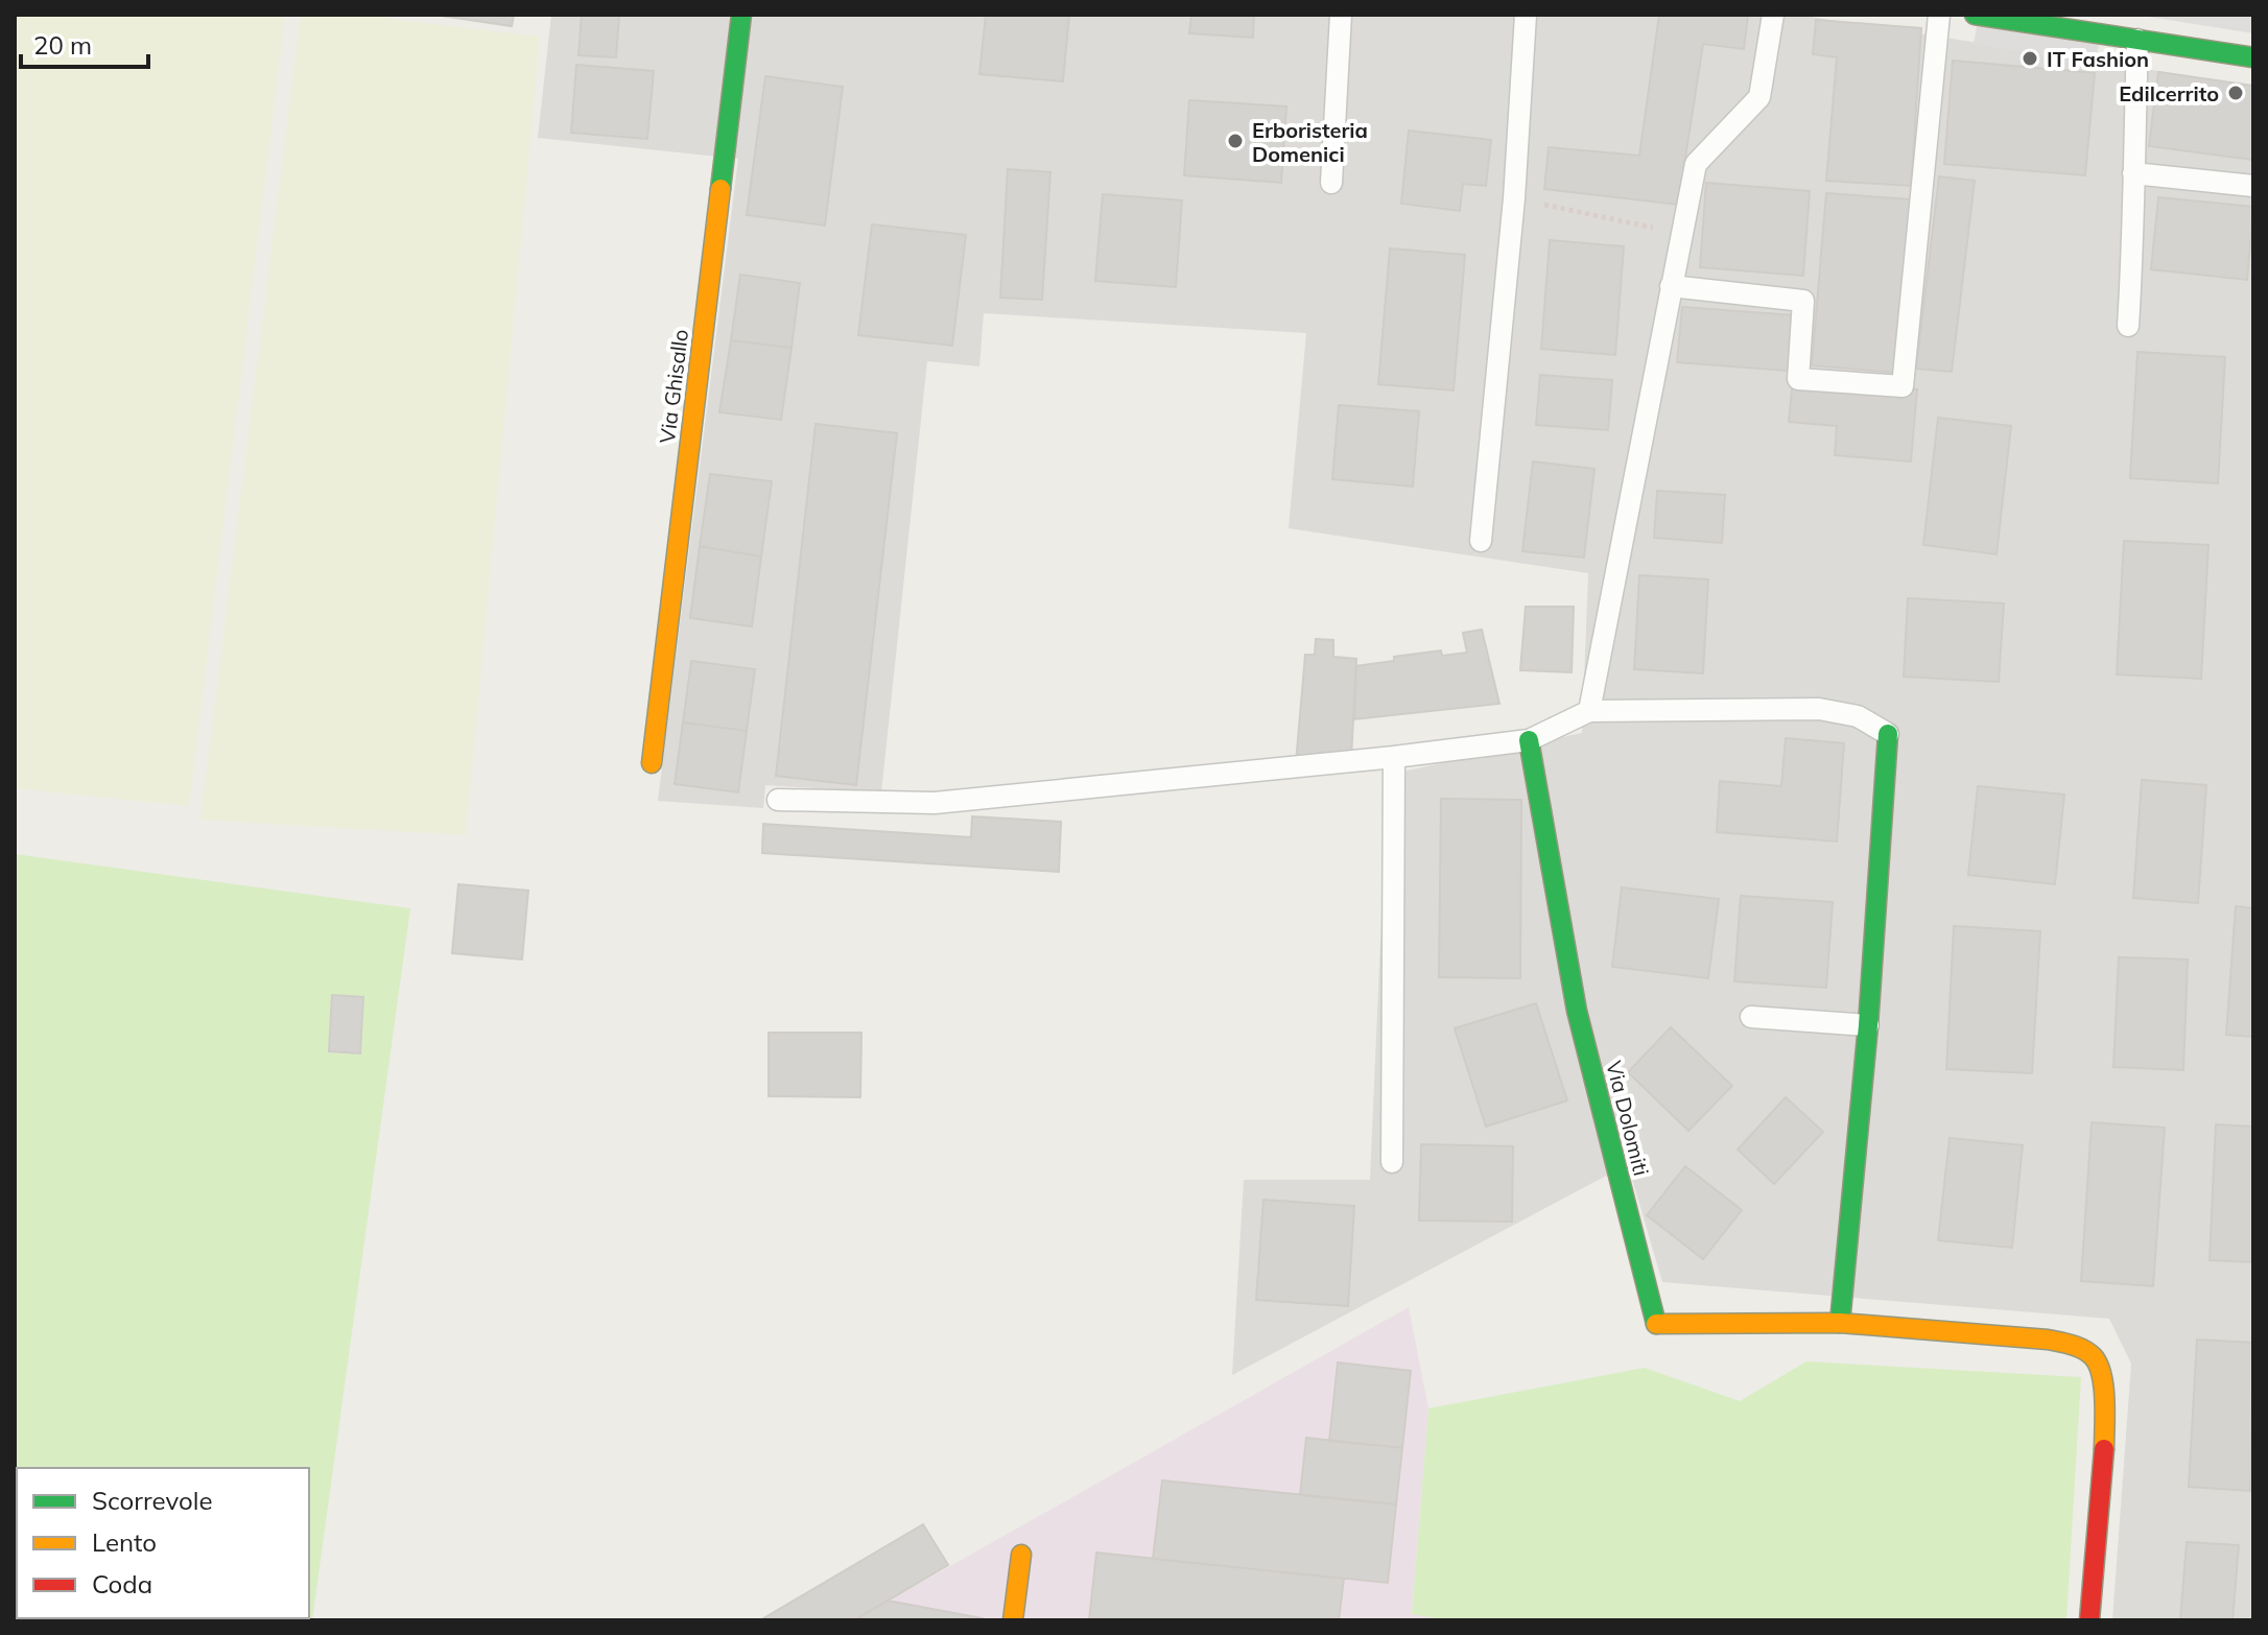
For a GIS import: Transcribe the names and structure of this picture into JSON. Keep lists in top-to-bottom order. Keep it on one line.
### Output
{"streets":{"street":["Via Ghisallo","Via Dolomiti"]},"places":["IT Fashion","Edilcerrito","Erboristeria Domenici"],"legend":["Scorrevole","Lento","Coda"],"scale_bar":"20 m"}
